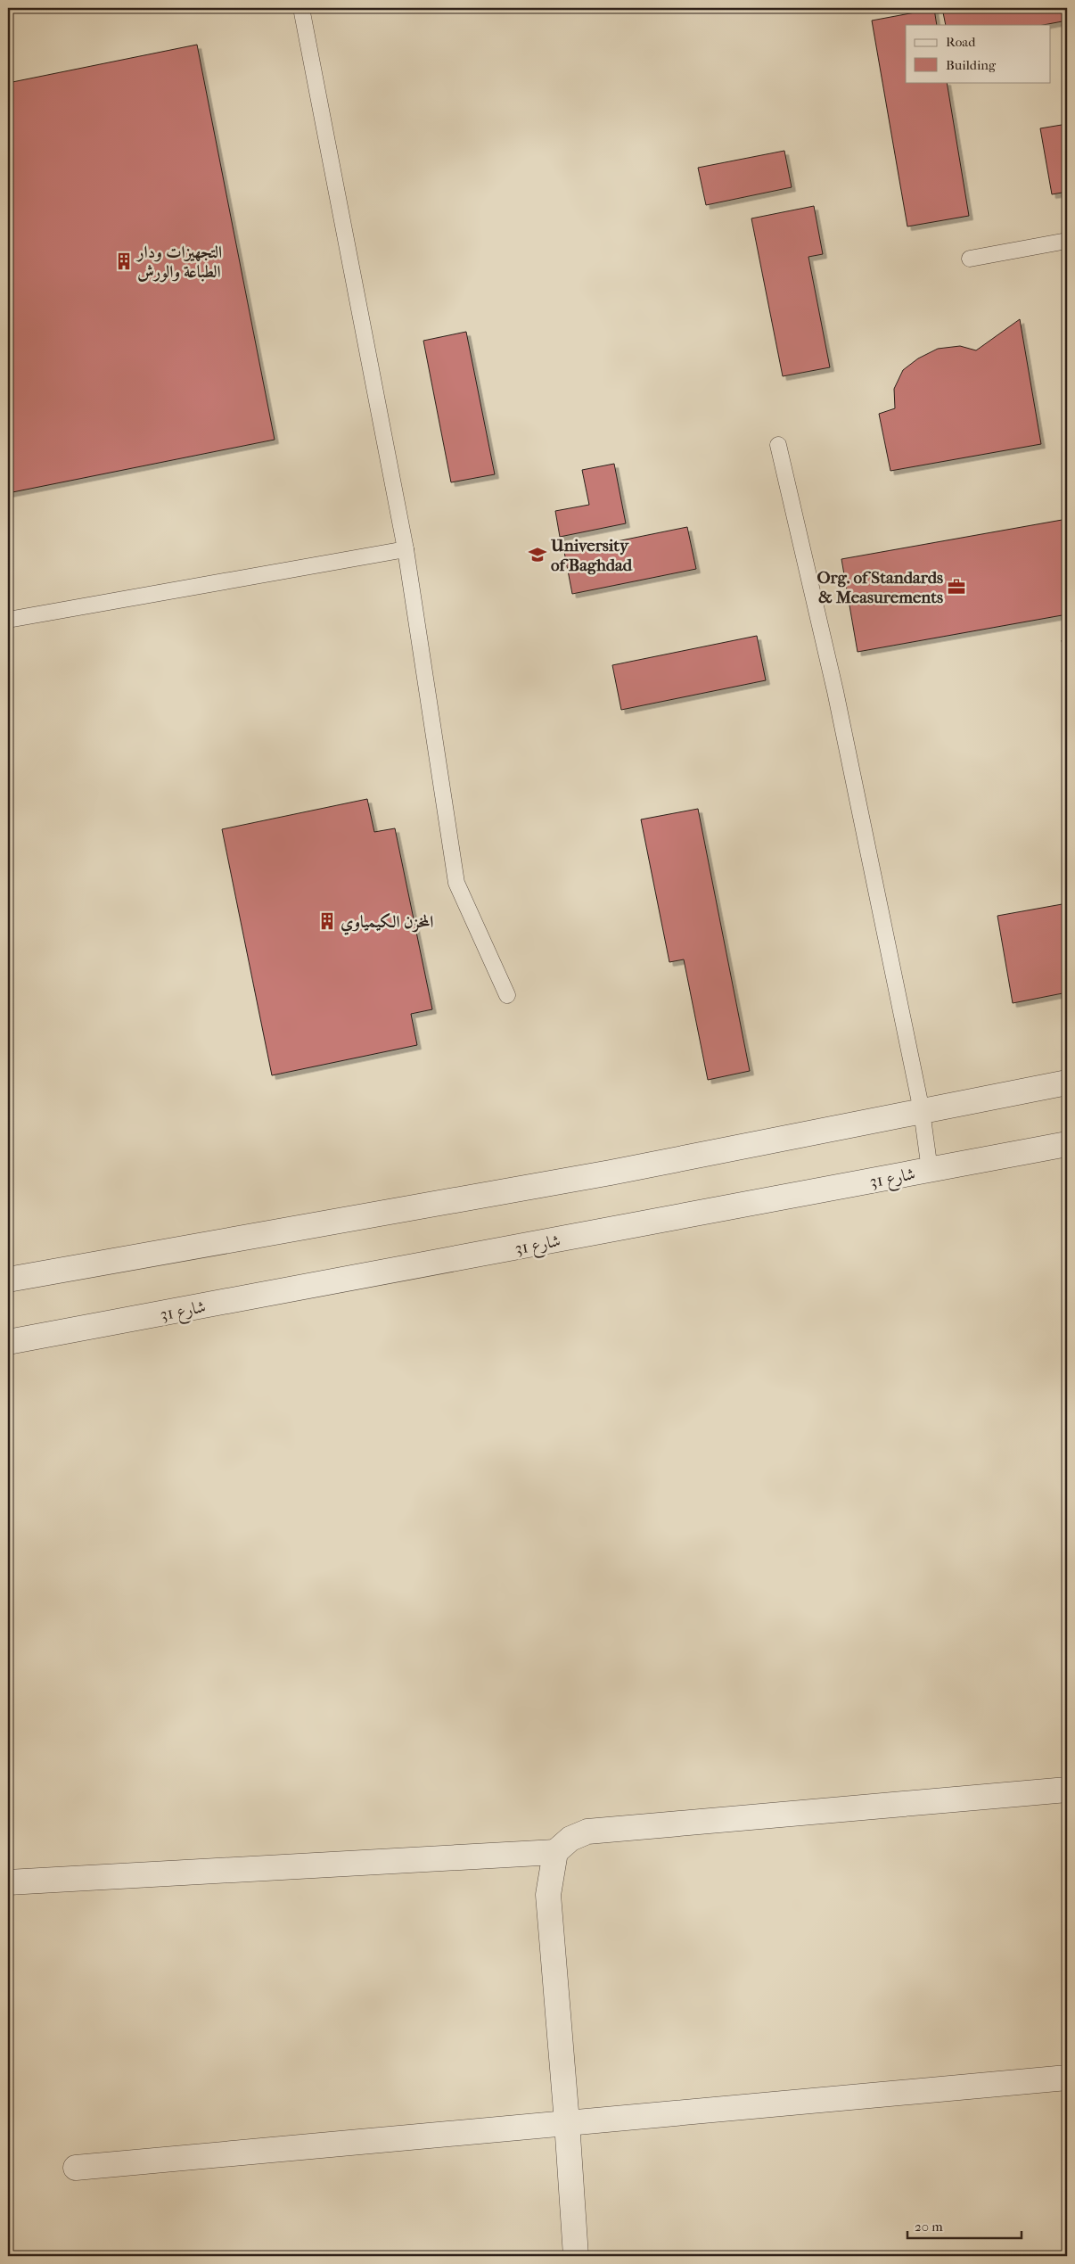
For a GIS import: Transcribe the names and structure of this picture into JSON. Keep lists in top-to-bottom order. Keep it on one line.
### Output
{"streets":{"street":["شارع 31"]},"places":{"building":["التجهيزات ودار الطباعة والورش","المخزن الكيمياوي"],"school or university":["University of Baghdad"],"office":["Org. of Standards & Measurements"]},"legend":["Road","Building"],"scale_bar":"20 m"}
